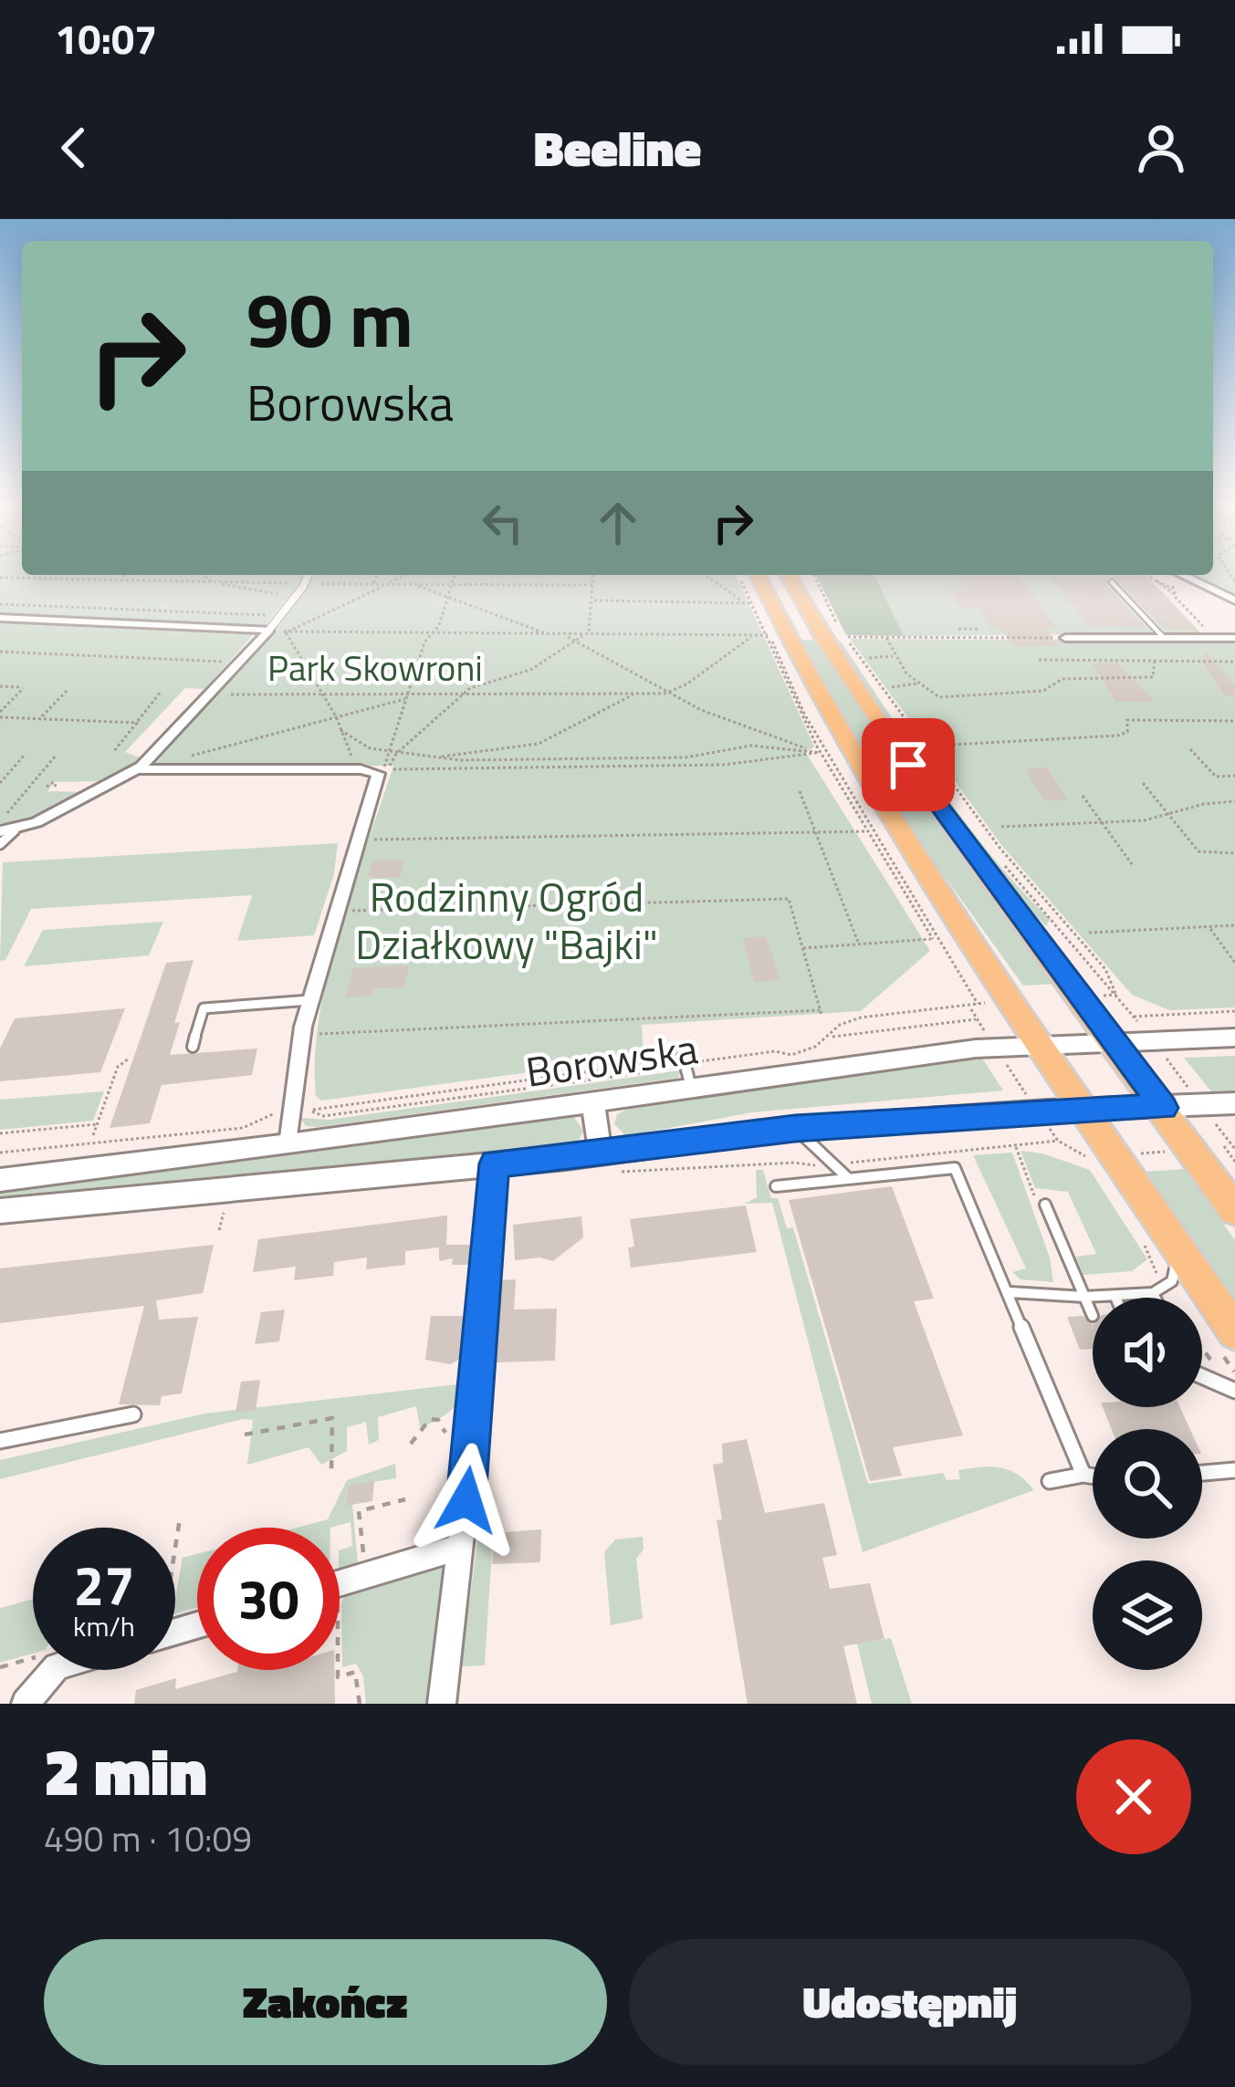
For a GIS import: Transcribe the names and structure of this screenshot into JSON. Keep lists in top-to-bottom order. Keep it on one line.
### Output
{"streets":{"street":["Borowska"]},"parks":["Park Skowroni","Rodzinny Ogród Działkowy \"Bajki\""],"page":{"status":"10:07","header":"Beeline","turn":["90 m","Borowska"],"speed":"27 km/h","limit":"30","heading":["2 min","490 m · 10:09"],"buttons":["Zakończ","Udostępnij"]}}
